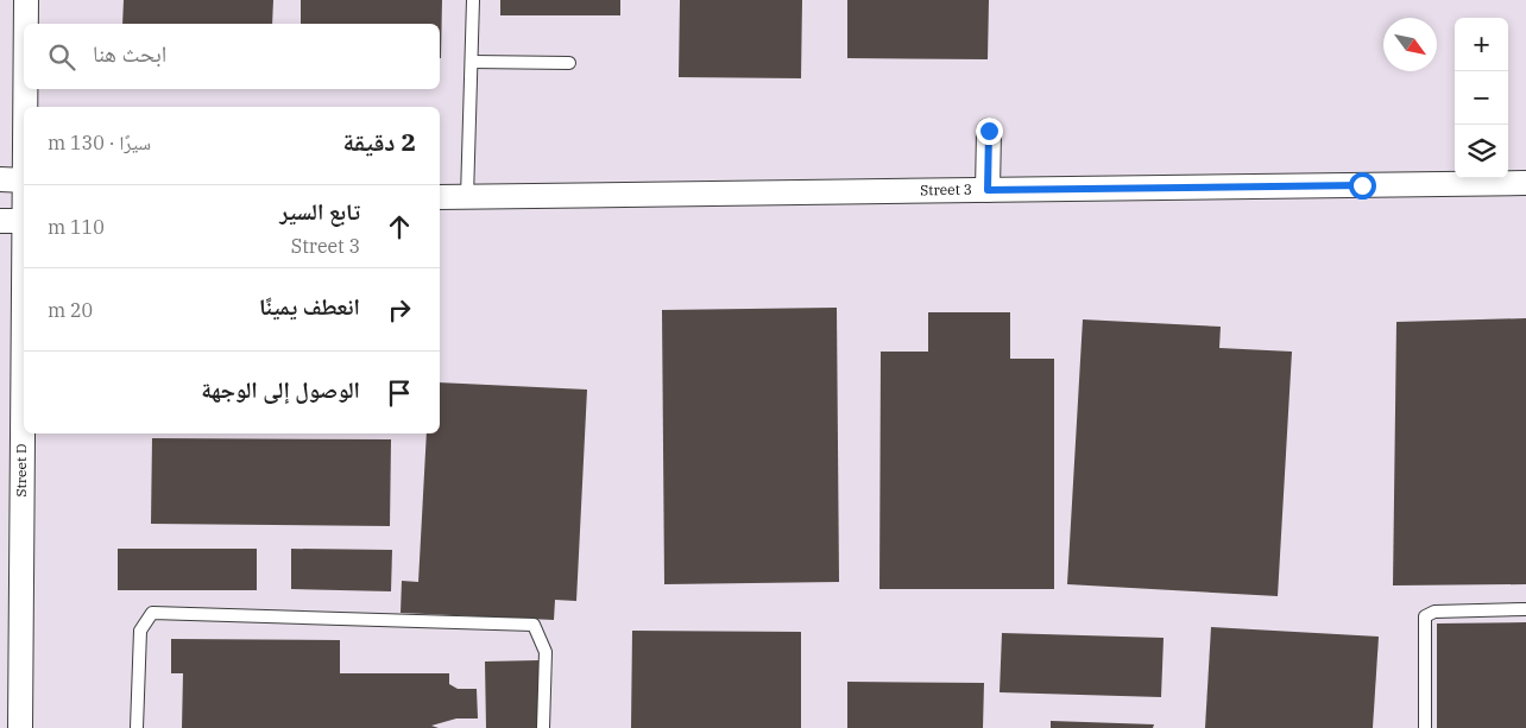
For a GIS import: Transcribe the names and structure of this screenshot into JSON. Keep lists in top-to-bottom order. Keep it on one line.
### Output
{"streets":{"street":["Street 3","Street D"]},"north":"bottom right","page":{"map_buttons":["+","−"],"search":"ابحث هنا","heading":["2 دقيقة","سيرًا · 130 m"],"list":[["تابع السير","Street 3","110 m"],["انعطف يمينًا","20 m"],"الوصول إلى الوجهة"]}}
